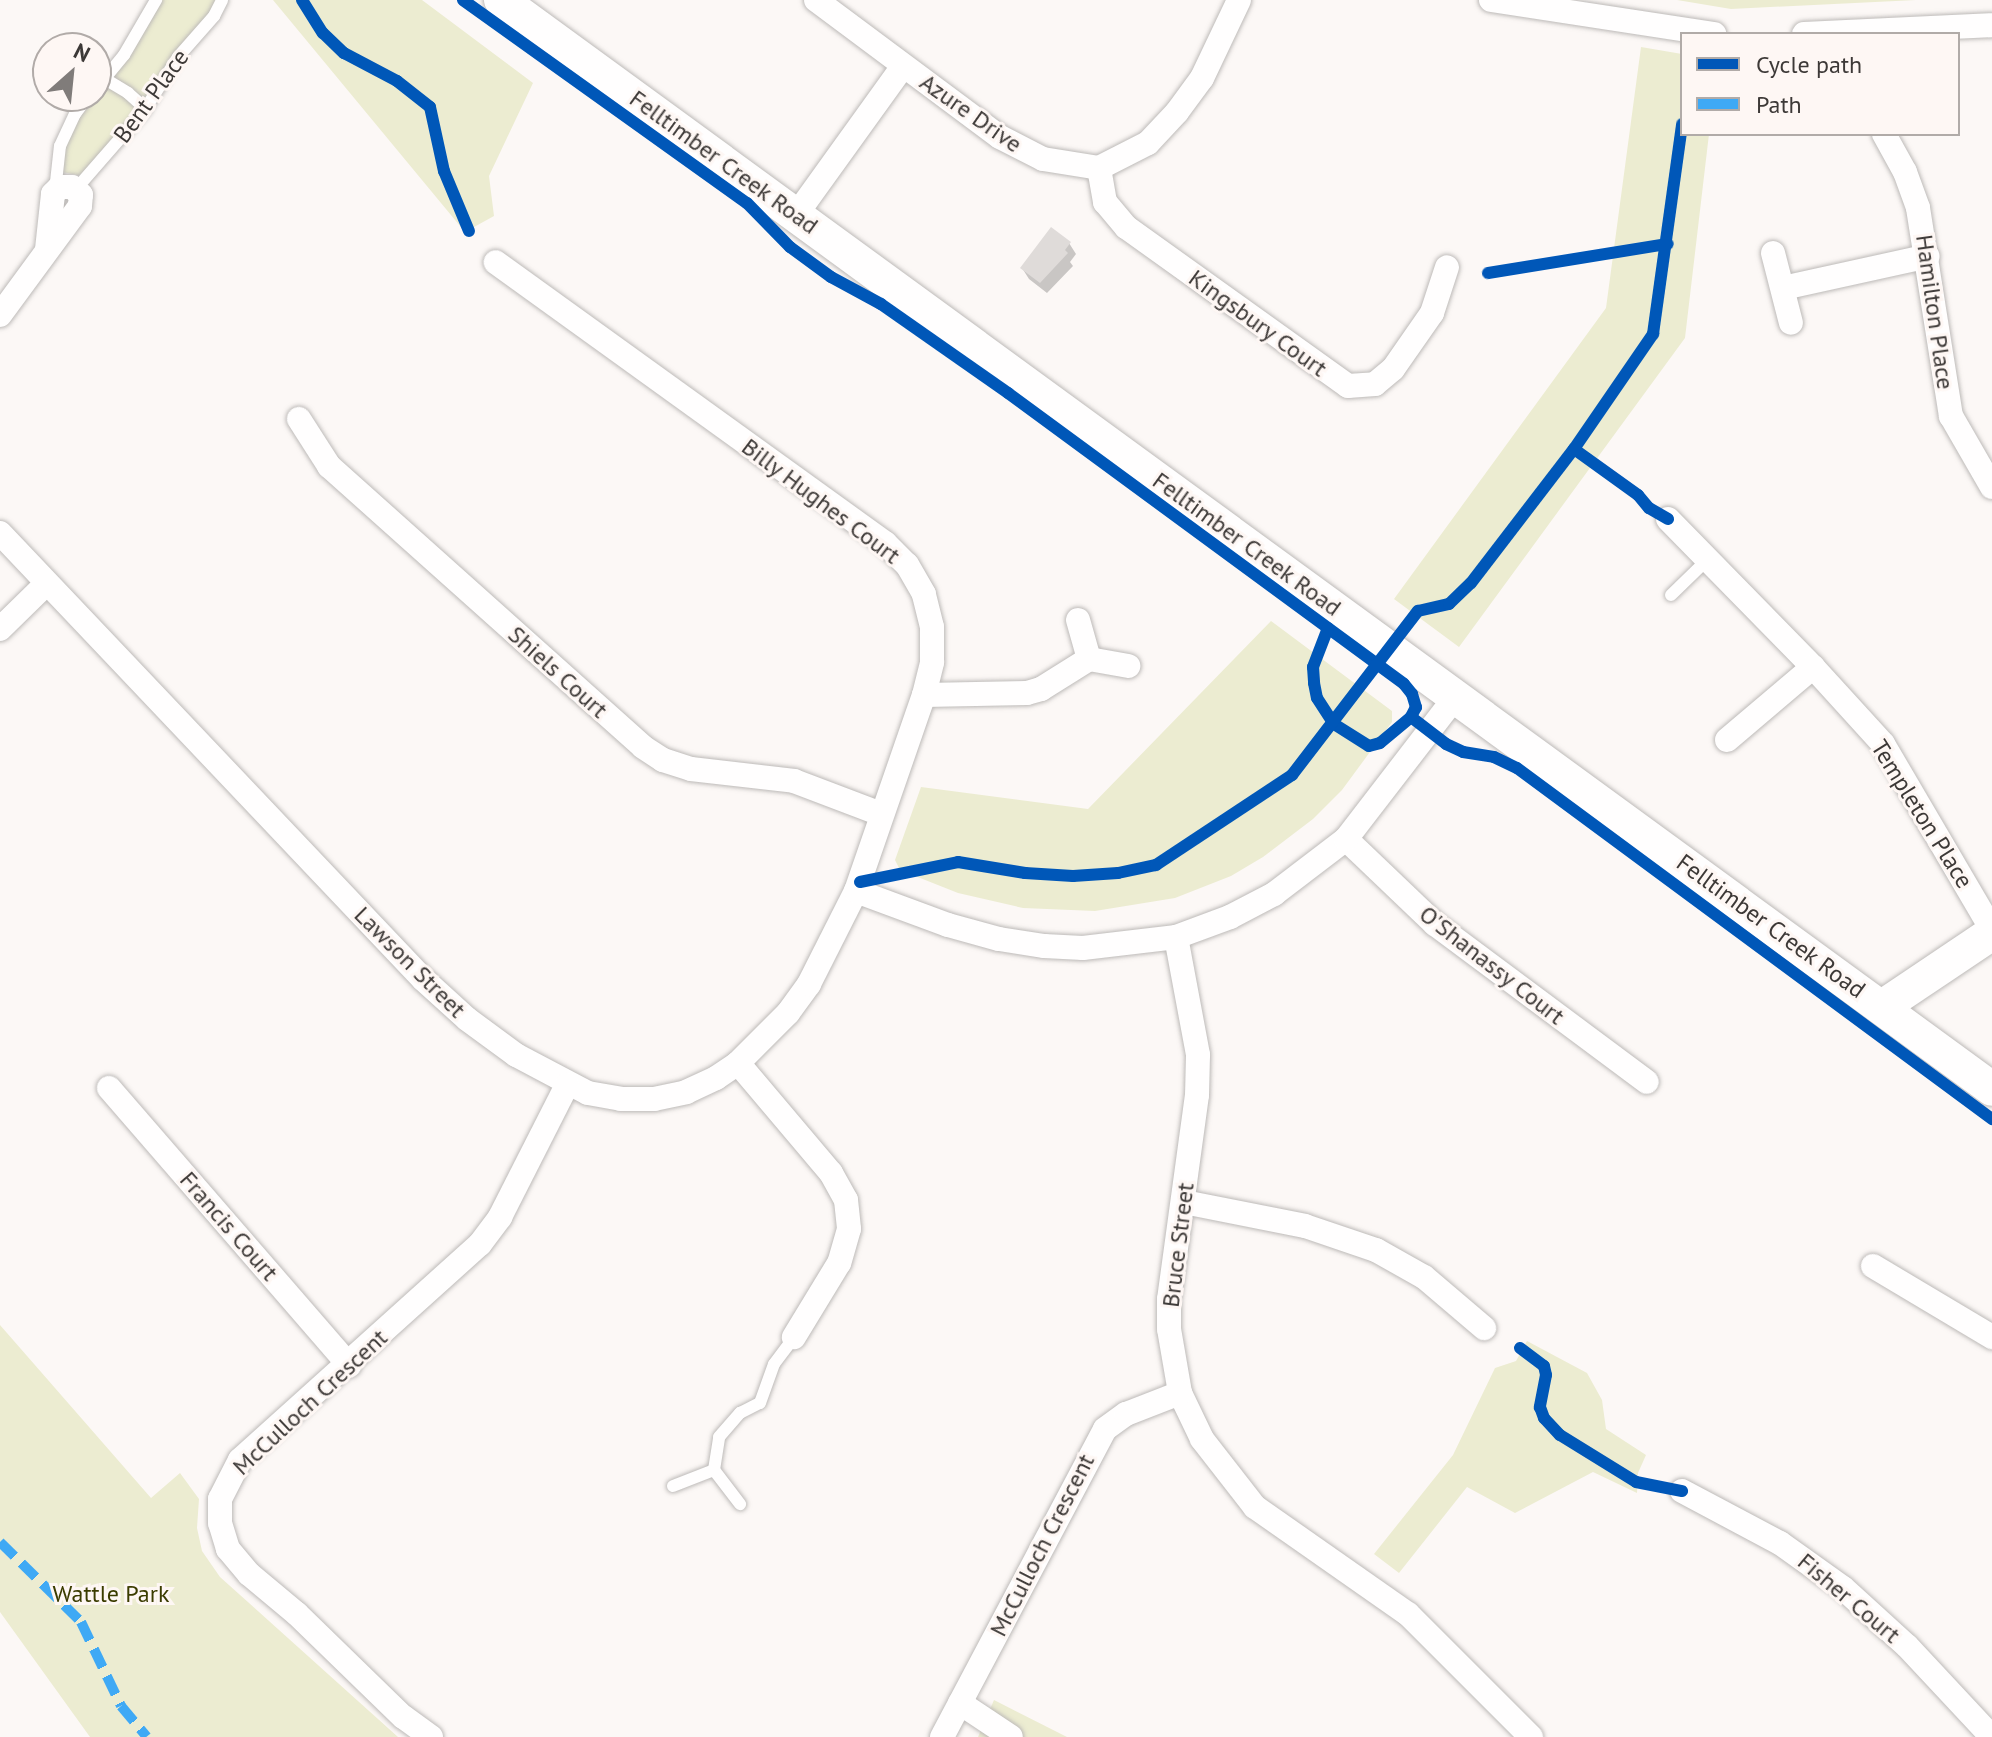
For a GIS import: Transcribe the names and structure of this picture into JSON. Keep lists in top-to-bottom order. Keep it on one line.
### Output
{"streets":{"main road":["Felltimber Creek Road"],"street":["Azure Drive","Hamilton Place","Kingsbury Court","Billy Hughes Court","Shiels Court","Templeton Place","Lawson Street","O'Shanassy Court","Francis Court","Bruce Street","McCulloch Crescent","Fisher Court"],"lane":["Bent Place"]},"crossings":[["Azure Drive","Felltimber Creek Road"],["Azure Drive","Kingsbury Court"],["Billy Hughes Court","Shiels Court"],["Billy Hughes Court","Lawson Street"],["Lawson Street","McCulloch Crescent"],["Francis Court","McCulloch Crescent"],["Bruce Street","McCulloch Crescent"]],"parks":["Wattle Park"],"legend":["Cycle path","Path"],"north":"top right"}
